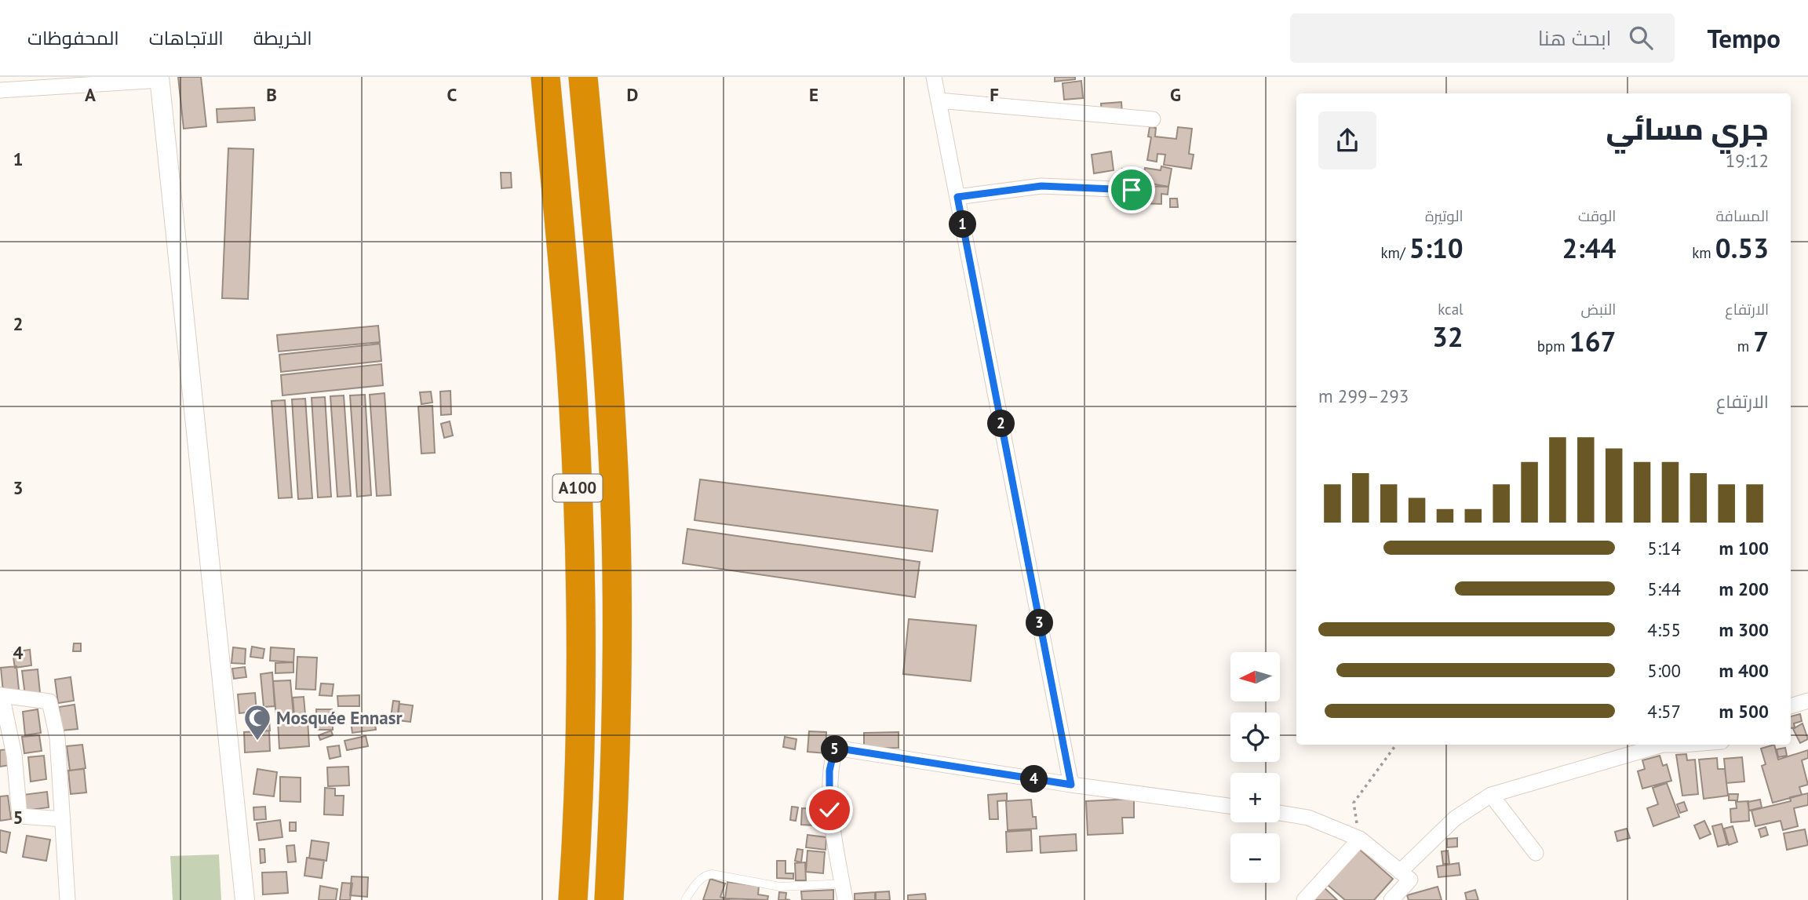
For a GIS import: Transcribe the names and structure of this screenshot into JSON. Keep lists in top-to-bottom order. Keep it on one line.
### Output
{"streets":{"highway":["A100"]},"places":{"mosque":["Mosquée Ennasr"]},"north":"left","page":{"header":"Tempo","search":"ابحث هنا","nav":["الخريطة","الاتجاهات","المحفوظات"],"heading":["جري مسائي","19:12"],"stats":[["المسافة","0.53 km"],["الوقت","2:44"],["الوتيرة","5:10 /km"],["الارتفاع","7 m"],["النبض","167 bpm"],["kcal","32"]],"pins":["1","2","3","5","4"],"chart":["الارتفاع","293–299 m"],"list":[{"name":"100 m","note":"5:14"},{"name":"200 m","note":"5:44"},{"name":"300 m","note":"4:55"},{"name":"400 m","note":"5:00"},{"name":"500 m","note":"4:57"}],"map_buttons":["+","−"]},"grid":{"columns":["A","B","C","D","E","F","G"],"rows":["1","2","3","4","5"]}}
